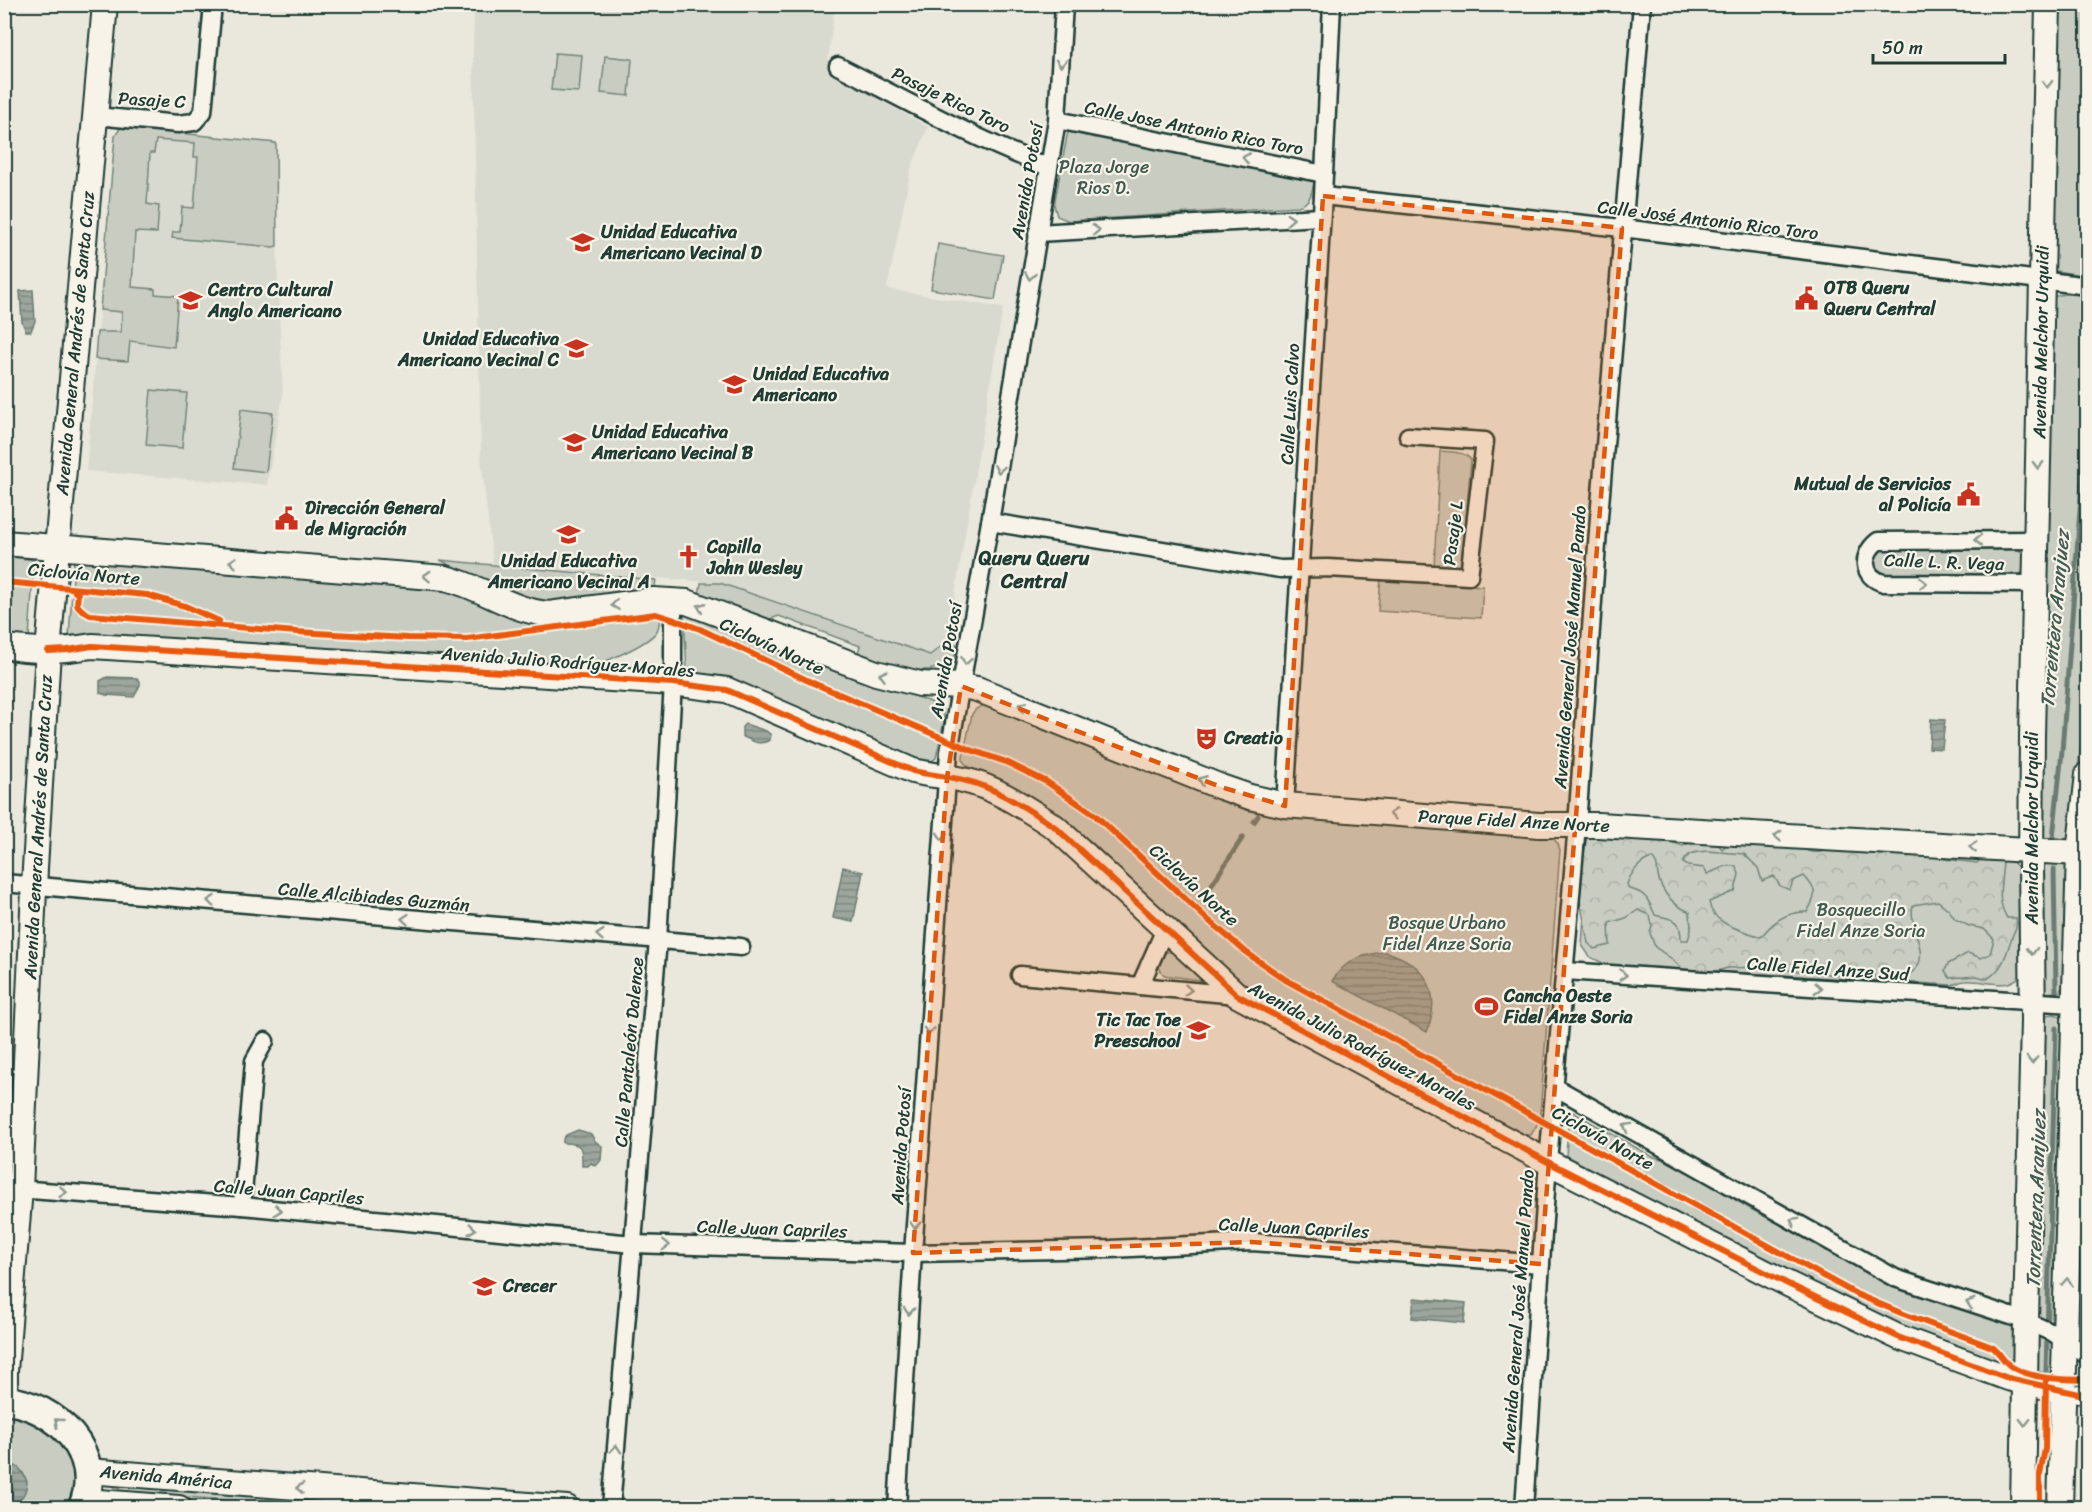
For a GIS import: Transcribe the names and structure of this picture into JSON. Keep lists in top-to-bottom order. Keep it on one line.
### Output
{"streets":{"main road":["Avenida Melchor Urquidi","Avenida General Andrés de Santa Cruz","Avenida Julio Rodríguez Morales","Parque Fidel Anze Norte","Avenida América"],"street":["Pasaje C","Pasaje Rico Toro","Calle Jose Antonio Rico Toro","Avenida Potosí","Calle José Antonio Rico Toro","Calle Luis Calvo","Pasaje L","Calle L. R. Vega","Avenida General José Manuel Pando","Calle Alcibiades Guzmán","Calle Fidel Anze Sud","Calle Pantaleón Dalence","Calle Juan Capriles"],"cycle path":["Ciclovía Norte"]},"crossings":[["Pasaje C","Avenida General Andrés de Santa Cruz"],["Pasaje Rico Toro","Avenida Potosí"],["Calle Jose Antonio Rico Toro","Avenida Potosí"],["Calle Jose Antonio Rico Toro","Calle Luis Calvo"],["Avenida Potosí","Avenida Julio Rodríguez Morales"],["Avenida Potosí","Parque Fidel Anze Norte"],["Avenida Potosí","Calle Juan Capriles"],["Calle José Antonio Rico Toro","Avenida Melchor Urquidi"],["Calle José Antonio Rico Toro","Calle Luis Calvo"],["Calle José Antonio Rico Toro","Avenida General José Manuel Pando"],["Avenida Melchor Urquidi","Calle L. R. Vega"],["Avenida Melchor Urquidi","Avenida Julio Rodríguez Morales"],["Avenida Melchor Urquidi","Parque Fidel Anze Norte"],["Avenida Melchor Urquidi","Calle Fidel Anze Sud"],["Avenida General Andrés de Santa Cruz","Avenida Julio Rodríguez Morales"],["Avenida General Andrés de Santa Cruz","Calle Alcibiades Guzmán"],["Avenida General Andrés de Santa Cruz","Calle Juan Capriles"],["Calle Luis Calvo","Pasaje L"],["Calle Luis Calvo","Parque Fidel Anze Norte"],["Avenida General José Manuel Pando","Avenida Julio Rodríguez Morales"],["Avenida General José Manuel Pando","Parque Fidel Anze Norte"],["Avenida General José Manuel Pando","Calle Fidel Anze Sud"],["Avenida General José Manuel Pando","Calle Juan Capriles"],["Avenida Julio Rodríguez Morales","Calle Pantaleón Dalence"],["Calle Alcibiades Guzmán","Calle Pantaleón Dalence"],["Calle Pantaleón Dalence","Calle Juan Capriles"]],"one_way":["Avenida Potosí","Parque Fidel Anze Norte","Calle Alcibiades Guzmán","Calle Fidel Anze Sud","Calle Juan Capriles","Avenida América"],"districts":["Queru Queru Central"],"water":["Torrentera Aranjuez"],"parks":["Plaza Jorge Rios D.","Bosquecillo Fidel Anze Soria","Bosque Urbano Fidel Anze Soria"],"places":{"school or university":["Unidad Educativa Americano Vecinal D","Centro Cultural Anglo Americano","Unidad Educativa Americano Vecinal C","Unidad Educativa Americano","Unidad Educativa Americano Vecinal B","Unidad Educativa Americano Vecinal A","Tic Tac Toe Preeschool","Crecer"],"public building":["OTB Queru Queru Central","Mutual de Servicios al Policía","Dirección General de Migración"],"church":["Capilla John Wesley"],"theatre":["Creatio"],"sports":["Cancha Oeste Fidel Anze Soria"]},"scale_bar":"50 m"}
